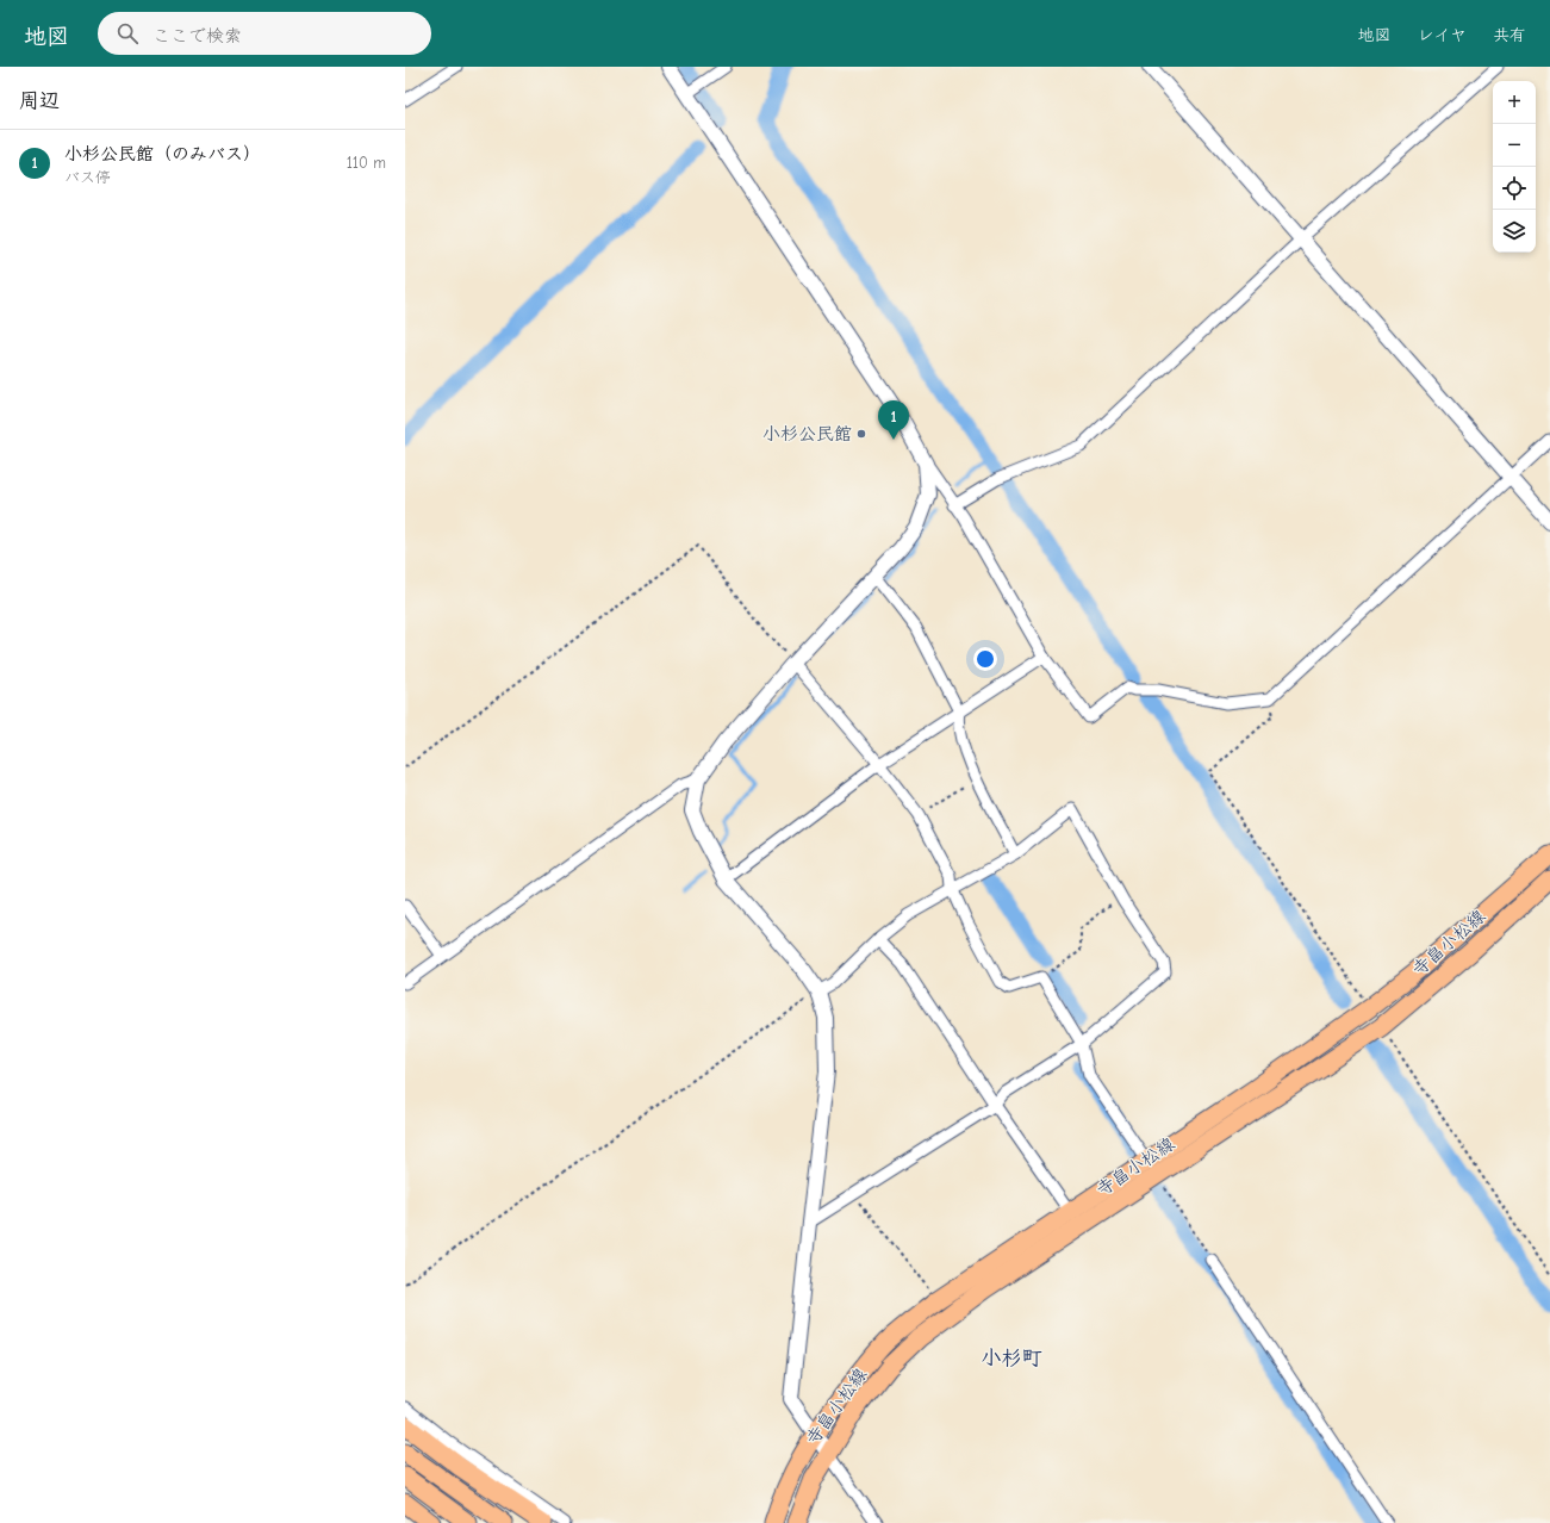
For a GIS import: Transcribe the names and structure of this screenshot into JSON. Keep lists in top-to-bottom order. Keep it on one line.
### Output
{"streets":{"main road":["寺畠小松線"]},"districts":["小杉町"],"places":["小杉公民館"],"page":{"header":"地図","search":"ここで検索","nav":["地図","レイヤ","共有"],"heading":"周辺","map_buttons":["+","−"],"list":[{"mark":"1","name":"小杉公民館（のみバス）","note":"バス停","value":"110 m"}],"pins":"1"}}
